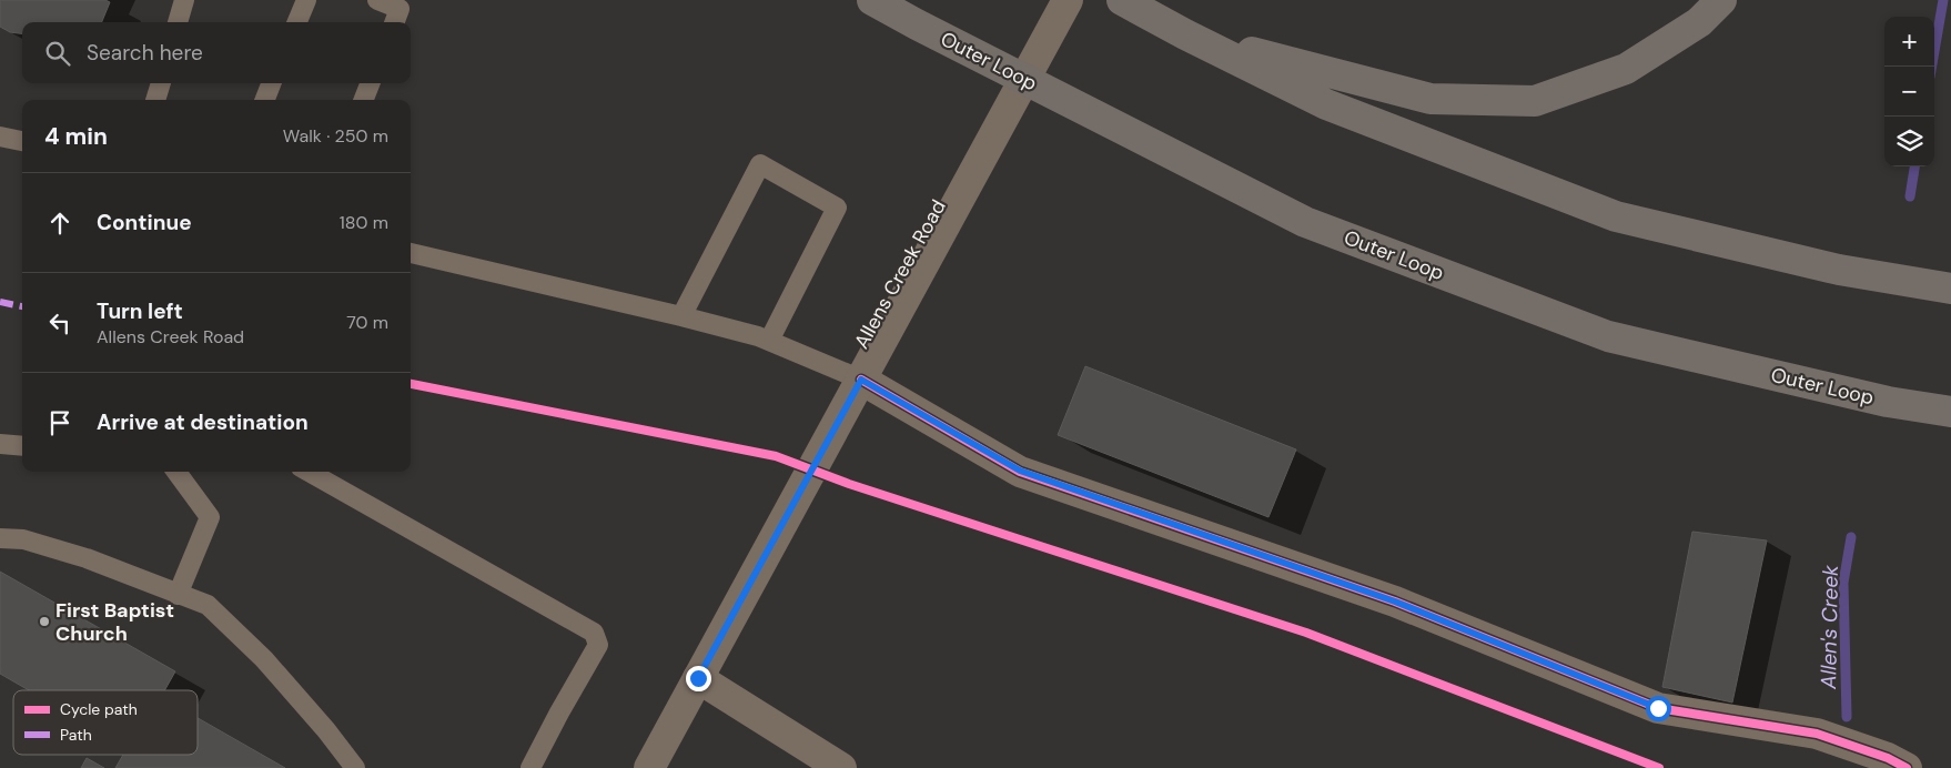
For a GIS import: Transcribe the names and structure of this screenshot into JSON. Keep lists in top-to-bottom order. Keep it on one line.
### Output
{"streets":{"highway":["Outer Loop"],"street":["Allens Creek Road"]},"water":["Allen's Creek"],"places":["First Baptist Church"],"legend":["Cycle path","Path"],"page":{"map_buttons":["+","−"],"search":"Search here","heading":["4 min","Walk · 250 m"],"list":[["Continue","180 m"],["Turn left","Allens Creek Road","70 m"],"Arrive at destination"]}}
